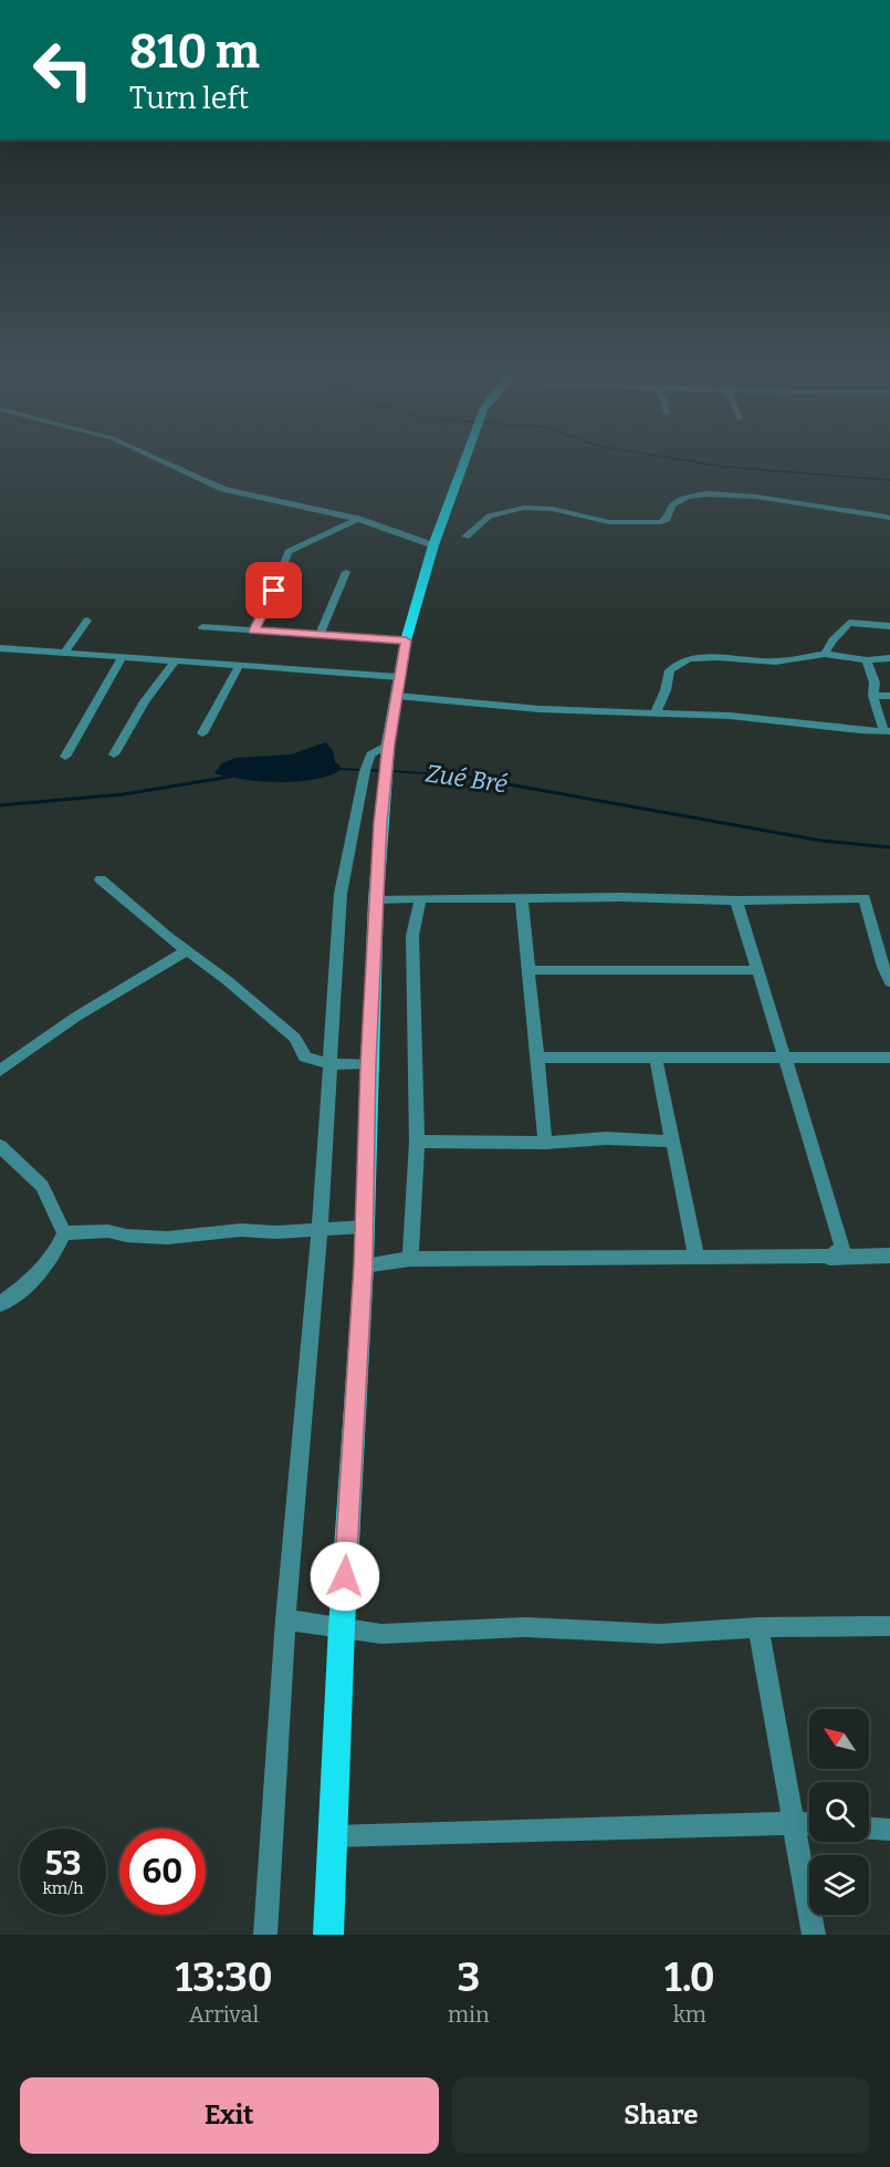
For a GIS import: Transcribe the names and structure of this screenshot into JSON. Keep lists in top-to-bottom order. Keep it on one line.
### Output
{"water":["Zué Bré"],"north":"top left","page":{"turn":["810 m","Turn left"],"speed":"53 km/h","limit":"60","eta":["13:30","Arrival","3","min","1.0","km"],"buttons":["Exit","Share"]}}
